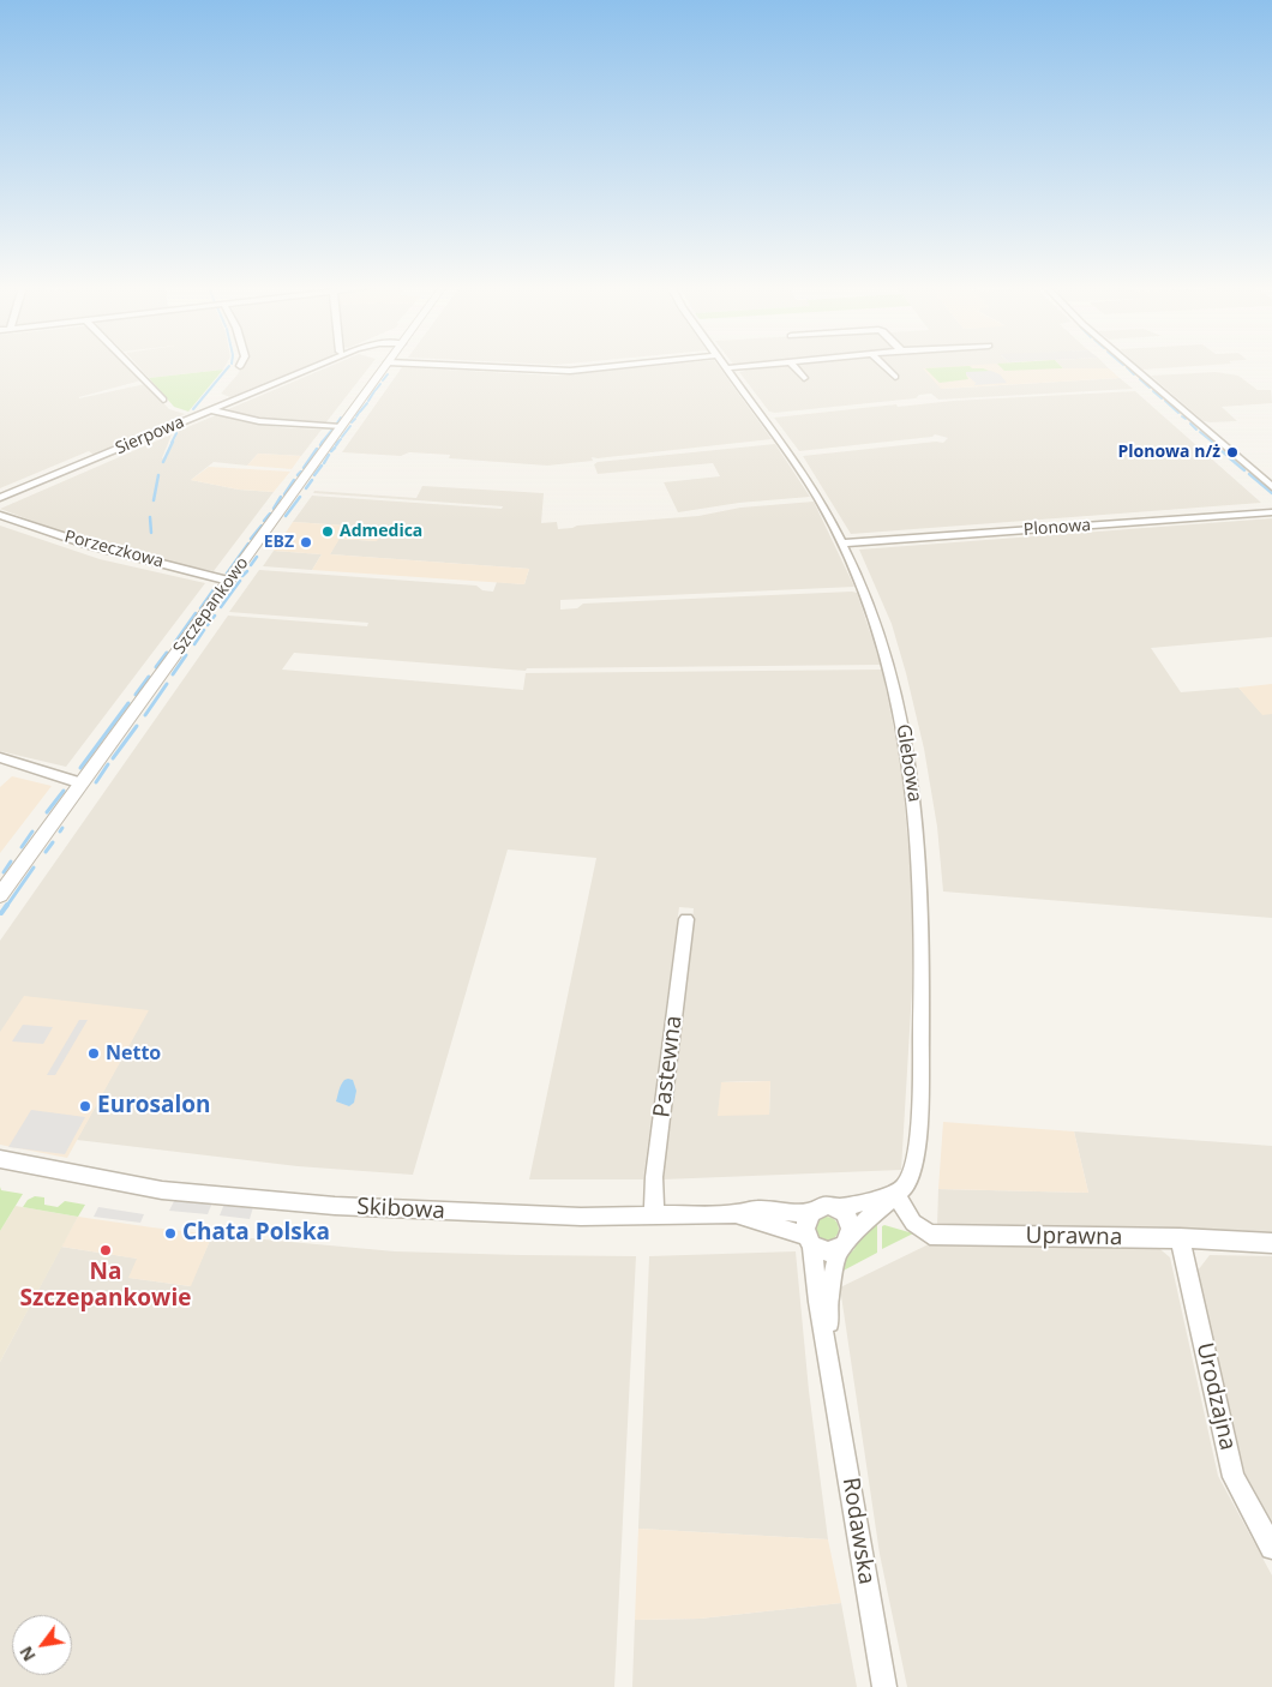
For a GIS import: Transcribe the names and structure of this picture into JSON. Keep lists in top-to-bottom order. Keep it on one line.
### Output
{"streets":{"street":["Sierpowa","Plonowa","Porzeczkowa","Szczepankowo","Glebowa","Pastewna","Skibowa","Uprawna","Urodzajna","Rodawska"]},"crossings":[["Plonowa","Glebowa"],["Porzeczkowa","Szczepankowo"],["Glebowa","Skibowa"],["Glebowa","Uprawna"],["Glebowa","Rodawska"],["Pastewna","Skibowa"],["Skibowa","Rodawska"],["Uprawna","Urodzajna"]],"places":["Plonowa n/ż","Admedica","EBZ","Netto","Eurosalon","Chata Polska","Na Szczepankowie"],"north":"bottom left"}
